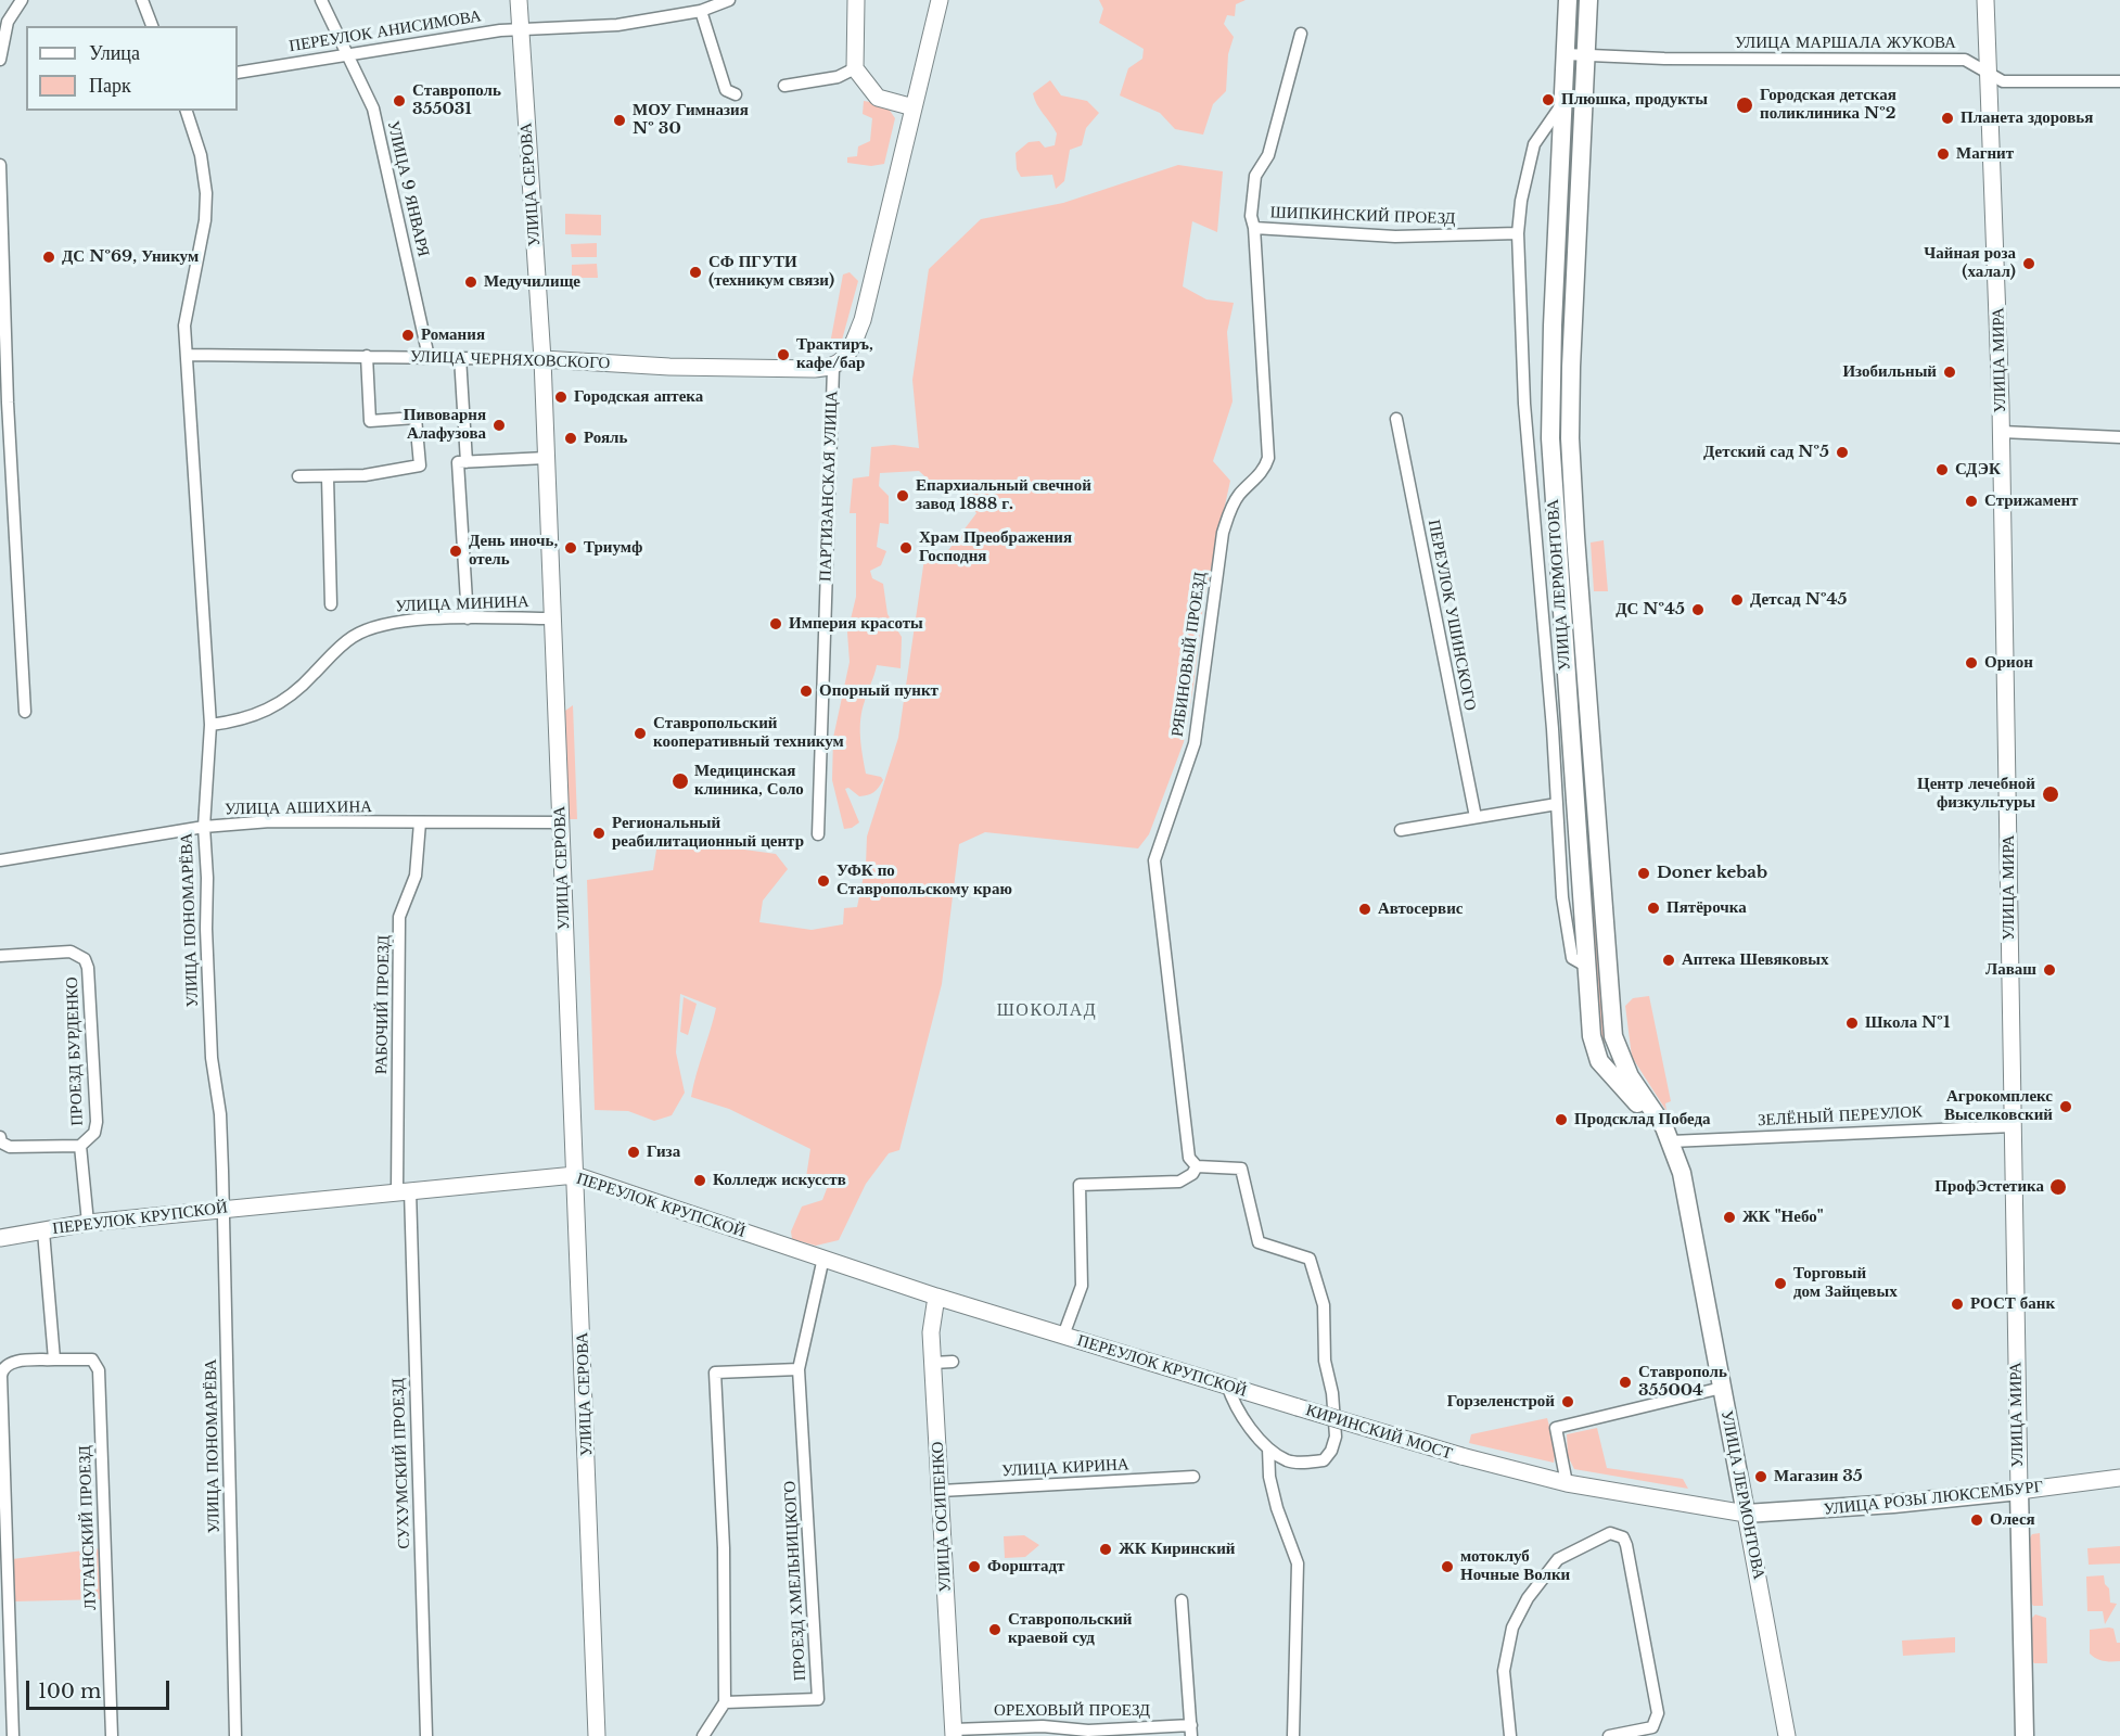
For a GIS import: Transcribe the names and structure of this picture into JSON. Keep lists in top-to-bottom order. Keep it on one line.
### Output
{"streets":{"main road":["УЛИЦА СЕРОВА","УЛИЦА ЧЕРНЯХОВСКОГО","УЛИЦА МИРА","ПАРТИЗАНСКАЯ УЛИЦА","УЛИЦА ЛЕРМОНТОВА","ПЕРЕУЛОК КРУПСКОЙ","КИРИНСКИЙ МОСТ","УЛИЦА РОЗЫ ЛЮКСЕМБУРГ","УЛИЦА ОСИПЕНКО"],"street":["ПЕРЕУЛОК АНИСИМОВА","УЛИЦА МАРШАЛА ЖУКОВА","УЛИЦА 9 ЯНВАРЯ","ШИПКИНСКИЙ ПРОЕЗД","УЛИЦА МИНИНА","ПЕРЕУЛОК УШИНСКОГО","РЯБИНОВЫЙ ПРОЕЗД","УЛИЦА АШИХИНА","УЛИЦА ПОНОМАРЁВА","РАБОЧИЙ ПРОЕЗД","ПРОЕЗД БУРДЕНКО","ЗЕЛЁНЫЙ ПЕРЕУЛОК","СУХУМСКИЙ ПРОЕЗД","УЛИЦА КИРИНА","ЛУГАНСКИЙ ПРОЕЗД","ПРОЕЗД ХМЕЛЬНИЦКОГО","ОРЕХОВЫЙ ПРОЕЗД"]},"crossings":[["ПЕРЕУЛОК АНИСИМОВА","УЛИЦА СЕРОВА"],["ПЕРЕУЛОК АНИСИМОВА","УЛИЦА 9 ЯНВАРЯ"],["УЛИЦА МАРШАЛА ЖУКОВА","УЛИЦА МИРА"],["УЛИЦА МАРШАЛА ЖУКОВА","УЛИЦА ЛЕРМОНТОВА"],["УЛИЦА СЕРОВА","УЛИЦА ЧЕРНЯХОВСКОГО"],["УЛИЦА СЕРОВА","УЛИЦА МИНИНА"],["УЛИЦА СЕРОВА","УЛИЦА АШИХИНА"],["УЛИЦА СЕРОВА","ПЕРЕУЛОК КРУПСКОЙ"],["УЛИЦА 9 ЯНВАРЯ","УЛИЦА ЧЕРНЯХОВСКОГО"],["ШИПКИНСКИЙ ПРОЕЗД","РЯБИНОВЫЙ ПРОЕЗД"],["УЛИЦА ЧЕРНЯХОВСКОГО","ПАРТИЗАНСКАЯ УЛИЦА"],["УЛИЦА ЧЕРНЯХОВСКОГО","УЛИЦА ПОНОМАРЁВА"],["УЛИЦА МИРА","ЗЕЛЁНЫЙ ПЕРЕУЛОК"],["УЛИЦА МИРА","УЛИЦА РОЗЫ ЛЮКСЕМБУРГ"],["УЛИЦА ЛЕРМОНТОВА","ЗЕЛЁНЫЙ ПЕРЕУЛОК"],["УЛИЦА ЛЕРМОНТОВА","УЛИЦА РОЗЫ ЛЮКСЕМБУРГ"],["УЛИЦА МИНИНА","УЛИЦА ПОНОМАРЁВА"],["УЛИЦА АШИХИНА","УЛИЦА ПОНОМАРЁВА"],["УЛИЦА АШИХИНА","РАБОЧИЙ ПРОЕЗД"],["УЛИЦА ПОНОМАРЁВА","ПЕРЕУЛОК КРУПСКОЙ"],["РАБОЧИЙ ПРОЕЗД","ПЕРЕУЛОК КРУПСКОЙ"],["РАБОЧИЙ ПРОЕЗД","СУХУМСКИЙ ПРОЕЗД"],["ПРОЕЗД БУРДЕНКО","ПЕРЕУЛОК КРУПСКОЙ"],["ПЕРЕУЛОК КРУПСКОЙ","КИРИНСКИЙ МОСТ"],["ПЕРЕУЛОК КРУПСКОЙ","СУХУМСКИЙ ПРОЕЗД"],["ПЕРЕУЛОК КРУПСКОЙ","УЛИЦА ОСИПЕНКО"],["ПЕРЕУЛОК КРУПСКОЙ","ПРОЕЗД ХМЕЛЬНИЦКОГО"],["УЛИЦА КИРИНА","УЛИЦА ОСИПЕНКО"],["УЛИЦА ОСИПЕНКО","ОРЕХОВЫЙ ПРОЕЗД"]],"districts":["ШОКОЛАД"],"places":["Плюшка, продукты","Ставрополь 355031","Городская детская поликлиника №2","Планета здоровья","МОУ Гимназия № 30","Магнит","ДС №69, Уникум","Чайная роза (халал)","СФ ПГУТИ (техникум связи)","Медучилище","Романия","Трактиръ, кафе/бар","Изобильный","Городская аптека","Пивоварня Алафузова","Рояль","Детский сад №5","СДЭК","Епархиальный свечной завод 1888 г.","Стрижамент","Триумф","Храм Преображения Господня","День иночь, отель","Детсад №45","ДС №45","Империя красоты","Орион","Опорный пункт","Ставропольский кооперативный техникум","Медицинская клиника, Соло","Центр лечебной физкультуры","Региональный реабилитационный центр","Doner kebab","УФК по Ставропольскому краю","Пятёрочка","Автосервис","Аптека Шевяковых","Лаваш","Школа №1","Агрокомплекс Выселковский","Продсклад Победа","Гиза","Колледж искусств","ПрофЭстетика","ЖК \"Небо\"","Торговый дом Зайцевых","РОСТ банк","Ставрополь 355004","Горзеленстрой","Магазин 35","Олеся","ЖК Киринский","Форштадт","мотоклуб Ночные Волки","Ставропольский краевой суд"],"legend":["Улица","Парк"],"scale_bar":"100 m"}
